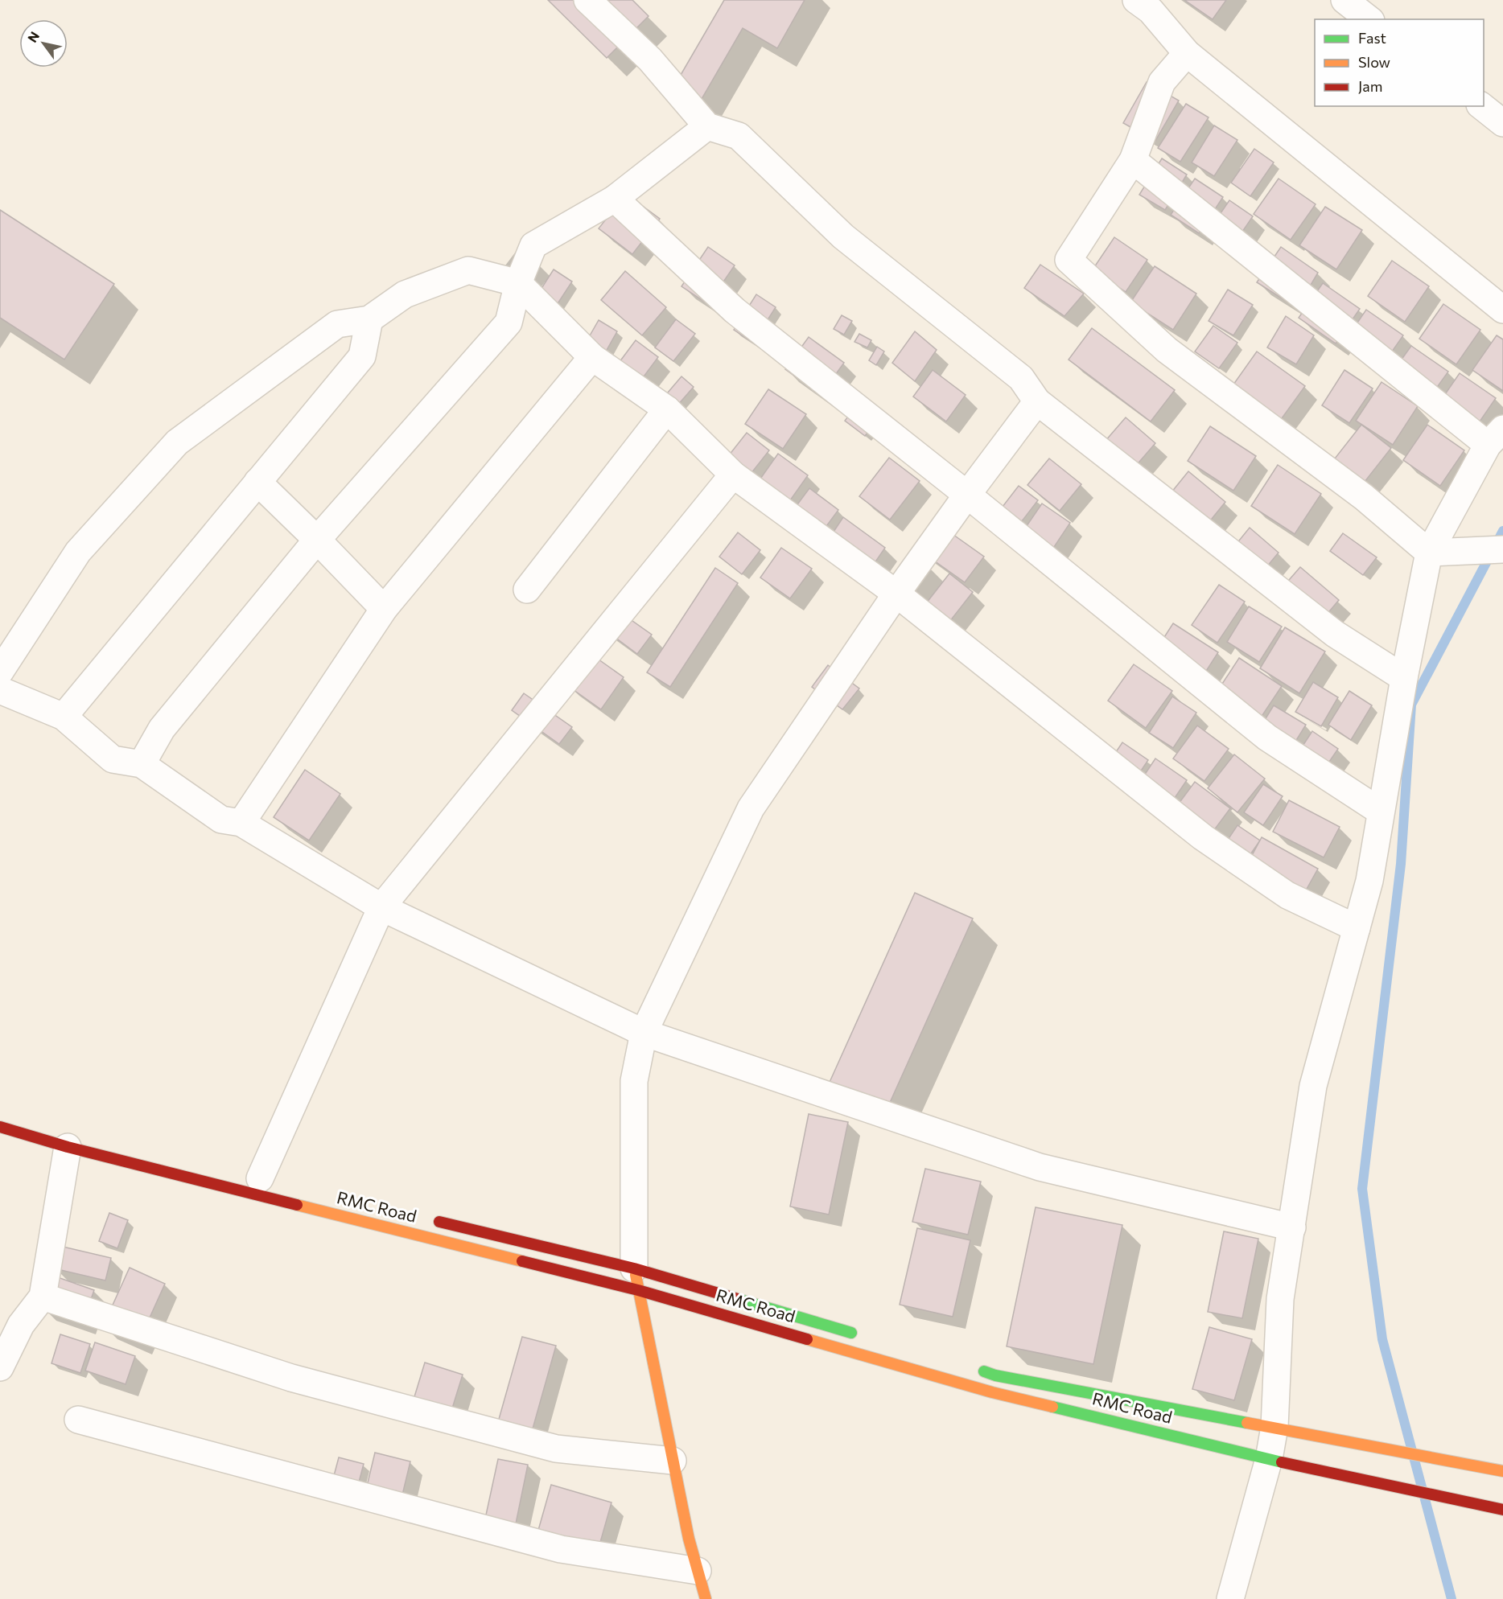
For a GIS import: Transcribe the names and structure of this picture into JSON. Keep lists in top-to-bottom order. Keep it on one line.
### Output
{"streets":{"street":["RMC Road"]},"legend":["Fast","Slow","Jam"],"north":"top left"}
